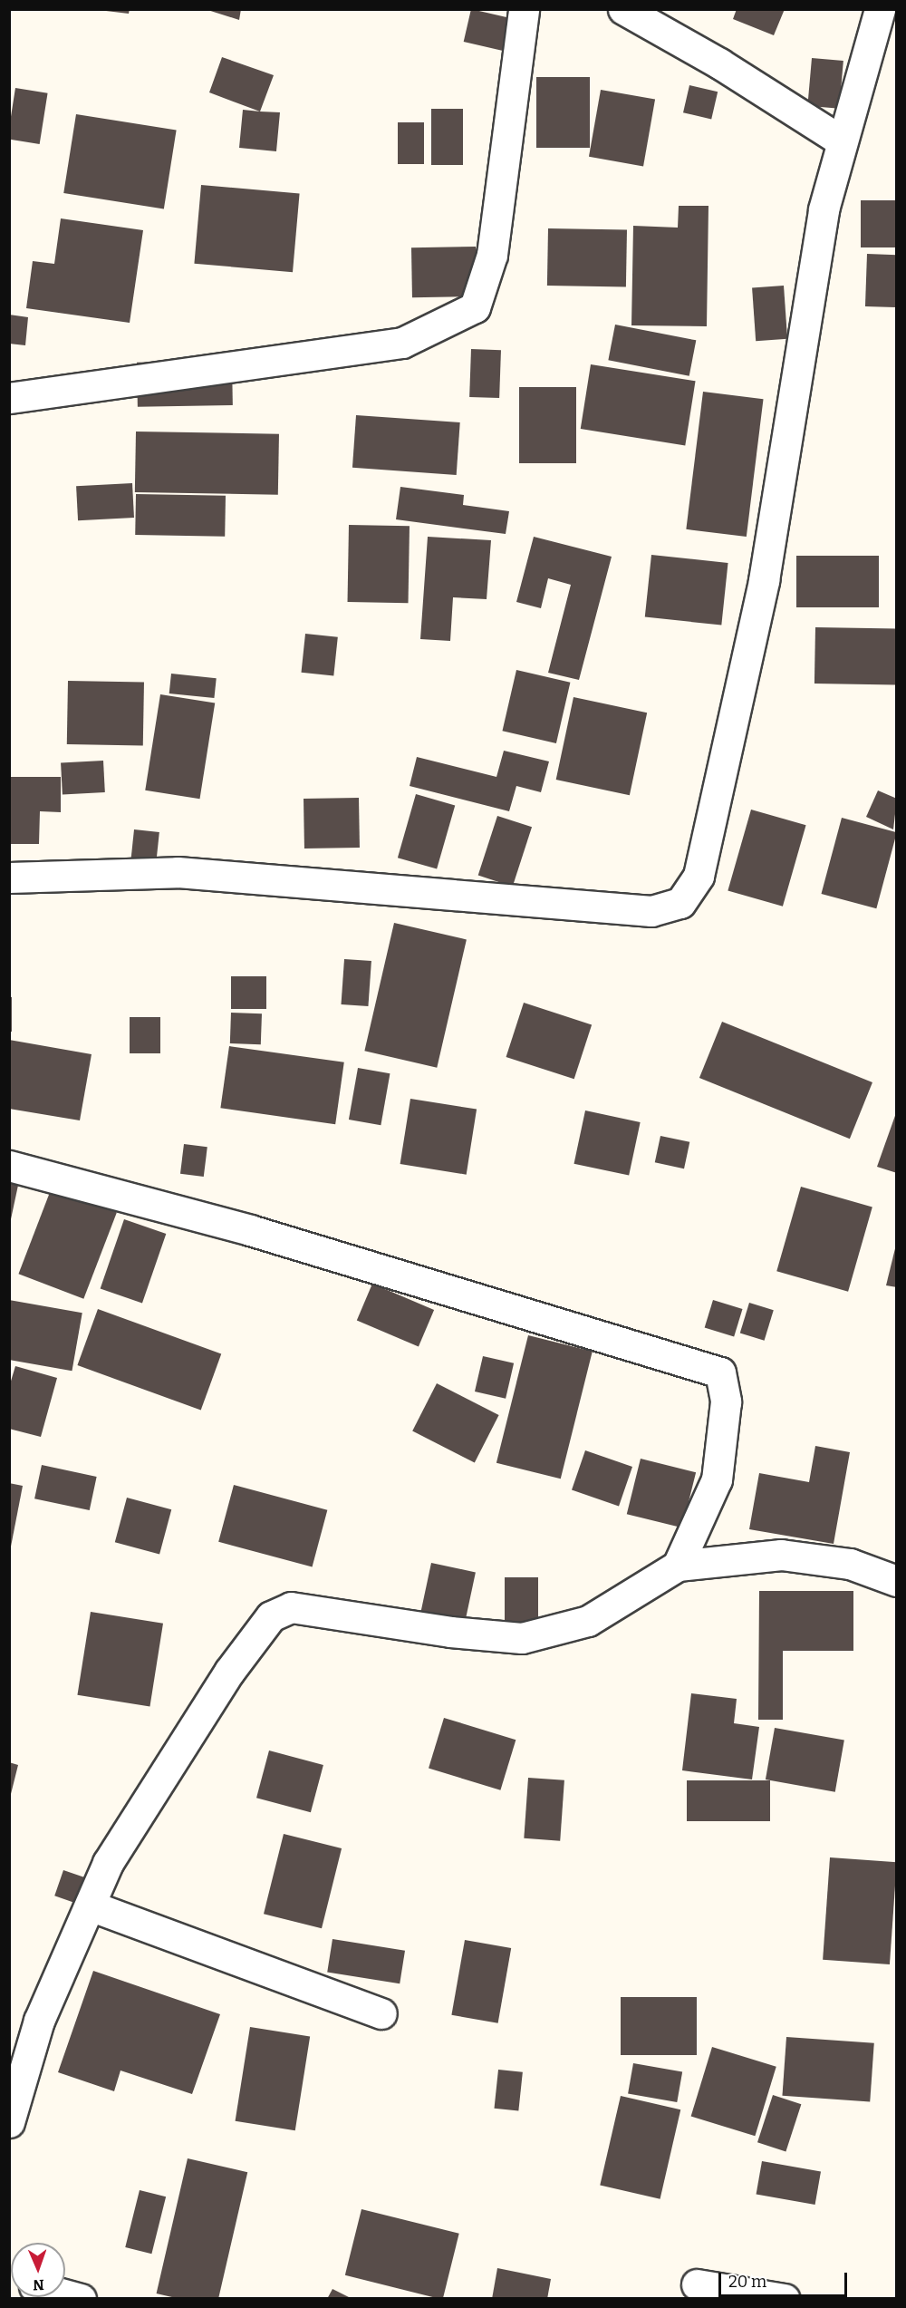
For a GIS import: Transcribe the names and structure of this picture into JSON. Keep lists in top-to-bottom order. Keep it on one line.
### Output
{"scale_bar":"20 m","north":"bottom"}
